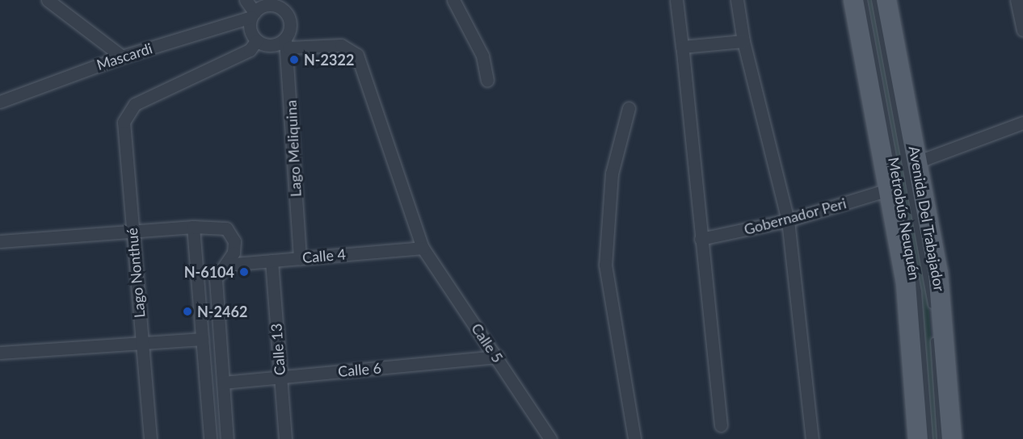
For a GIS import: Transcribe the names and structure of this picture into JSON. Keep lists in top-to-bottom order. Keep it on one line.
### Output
{"streets":{"main road":["Avenida Del Trabajador"],"street":["Mascardi","Lago Meliquina","Gobernador Peri","Calle 4","Lago Nonthué","Calle 5","Calle 13","Calle 6"],"lane":["Metrobús Neuquén"]},"crossings":[["Mascardi","Lago Meliquina"],["Mascardi","Lago Nonthué"],["Mascardi","Calle 5"],["Lago Meliquina","Calle 4"],["Lago Meliquina","Lago Nonthué"],["Lago Meliquina","Calle 5"],["Calle 4","Calle 5"],["Calle 4","Calle 13"],["Lago Nonthué","Calle 5"],["Calle 5","Calle 6"],["Calle 13","Calle 6"]],"places":["N-2322","N-6104","N-2462"]}
